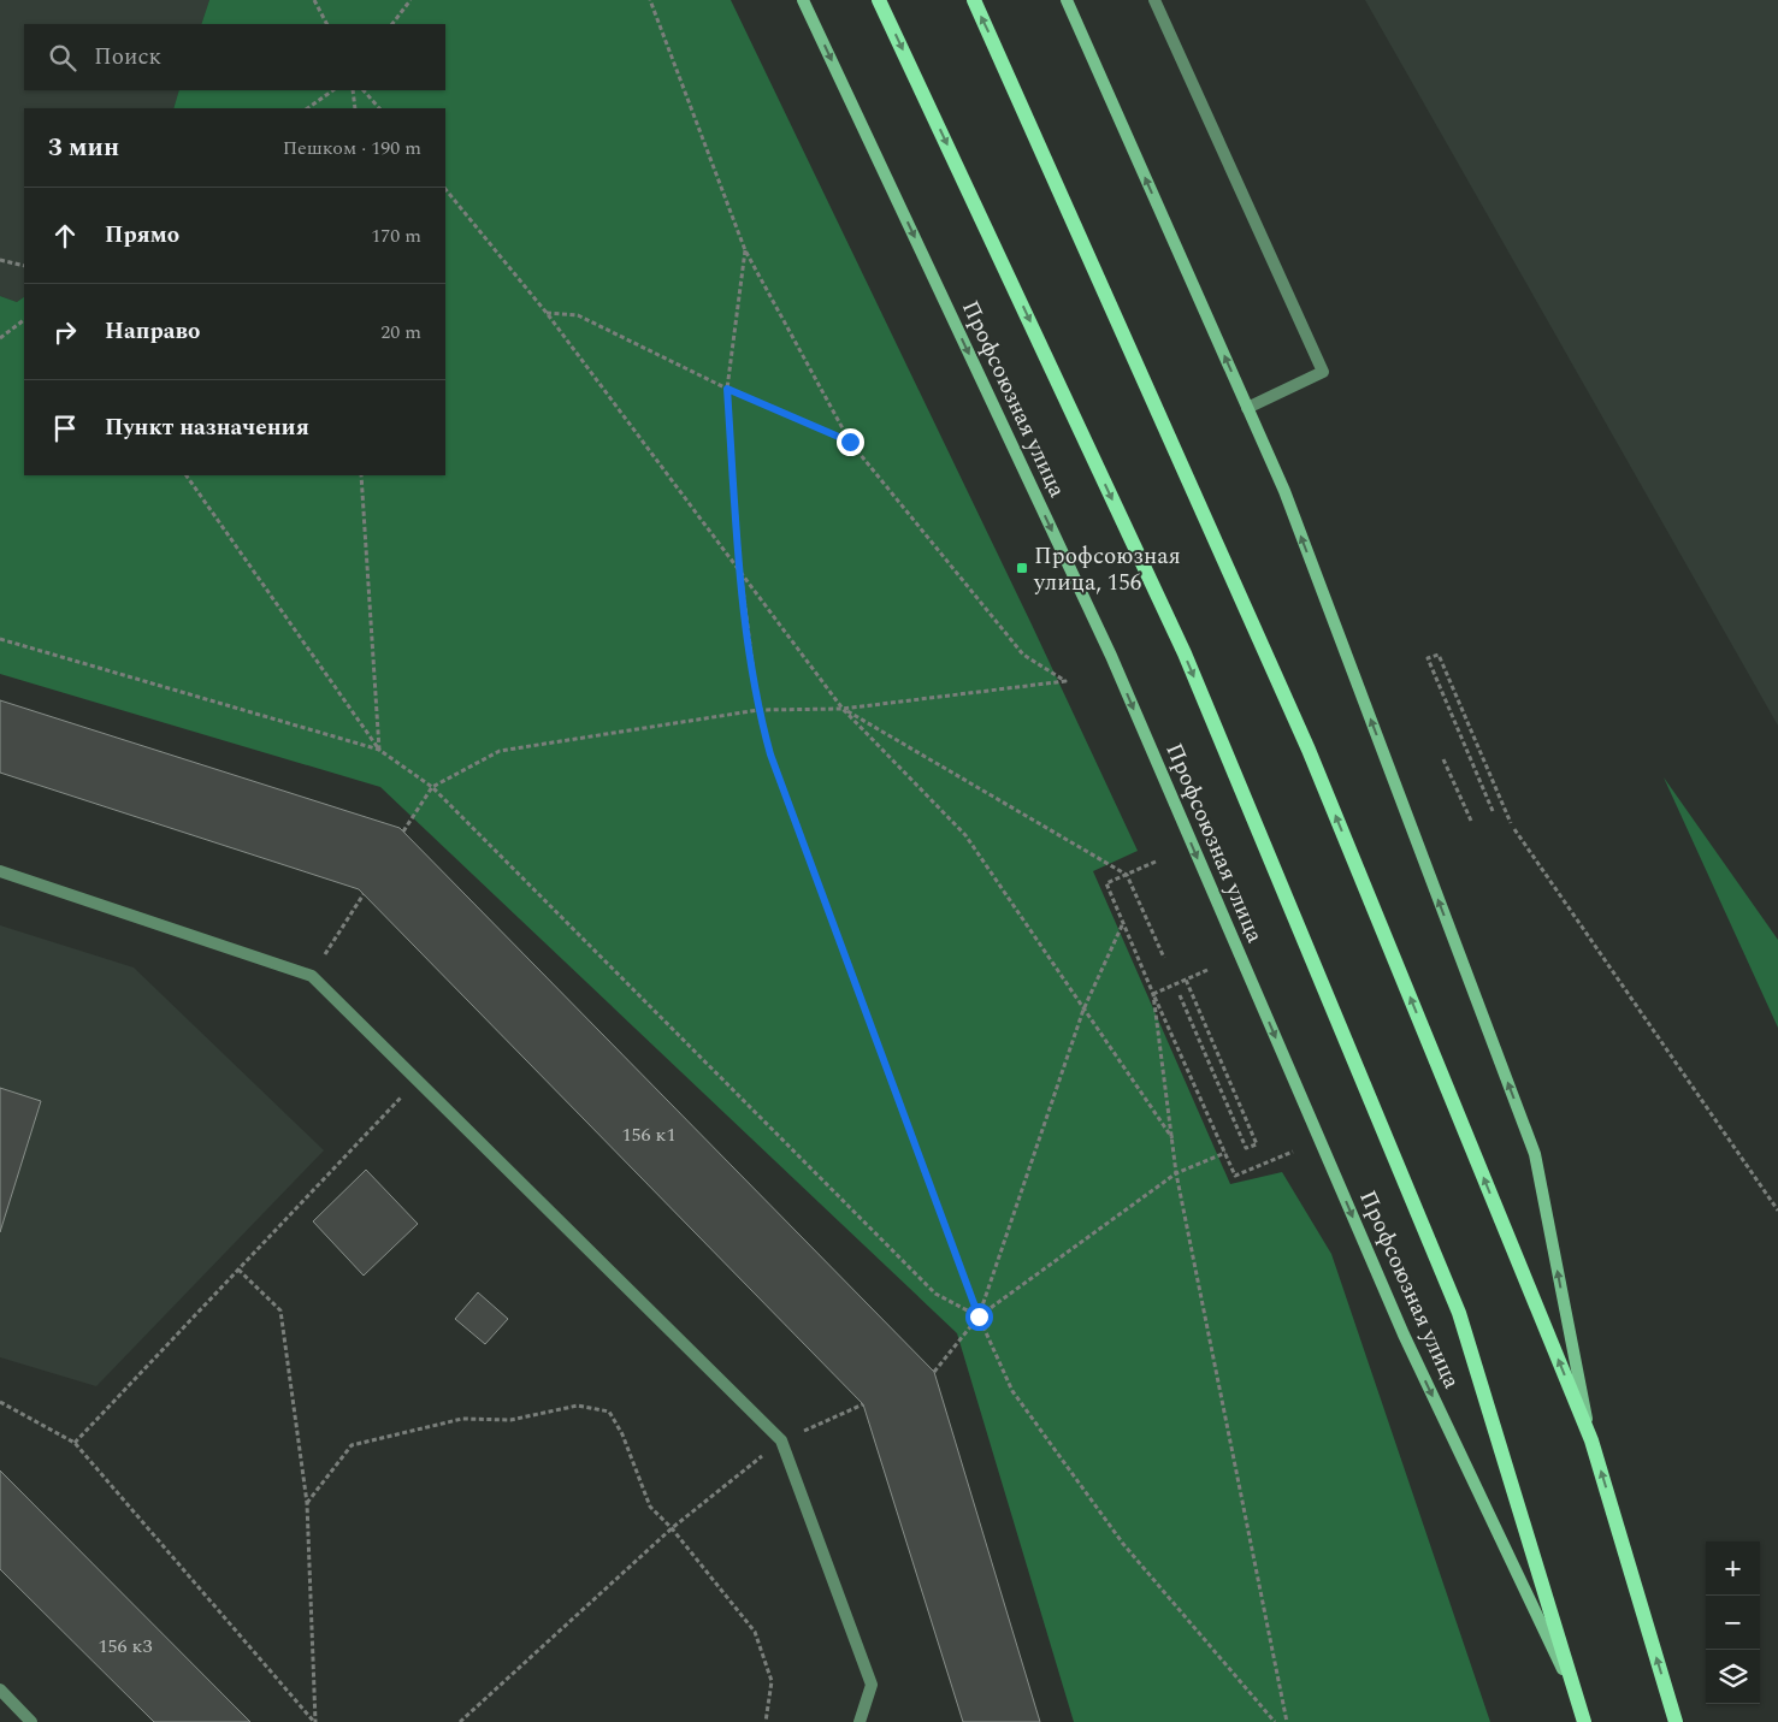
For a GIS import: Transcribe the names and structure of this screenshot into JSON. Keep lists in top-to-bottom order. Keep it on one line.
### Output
{"streets":{"main road":["Профсоюзная улица"]},"places":{"transit":["Профсоюзная улица, 156"]},"house_numbers":["156 к1","156 к3"],"page":{"search":"Поиск","heading":["3 мин","Пешком · 190 m"],"list":[["Прямо","170 m"],["Направо","20 m"],"Пункт назначения"],"map_buttons":["+","−"]}}
